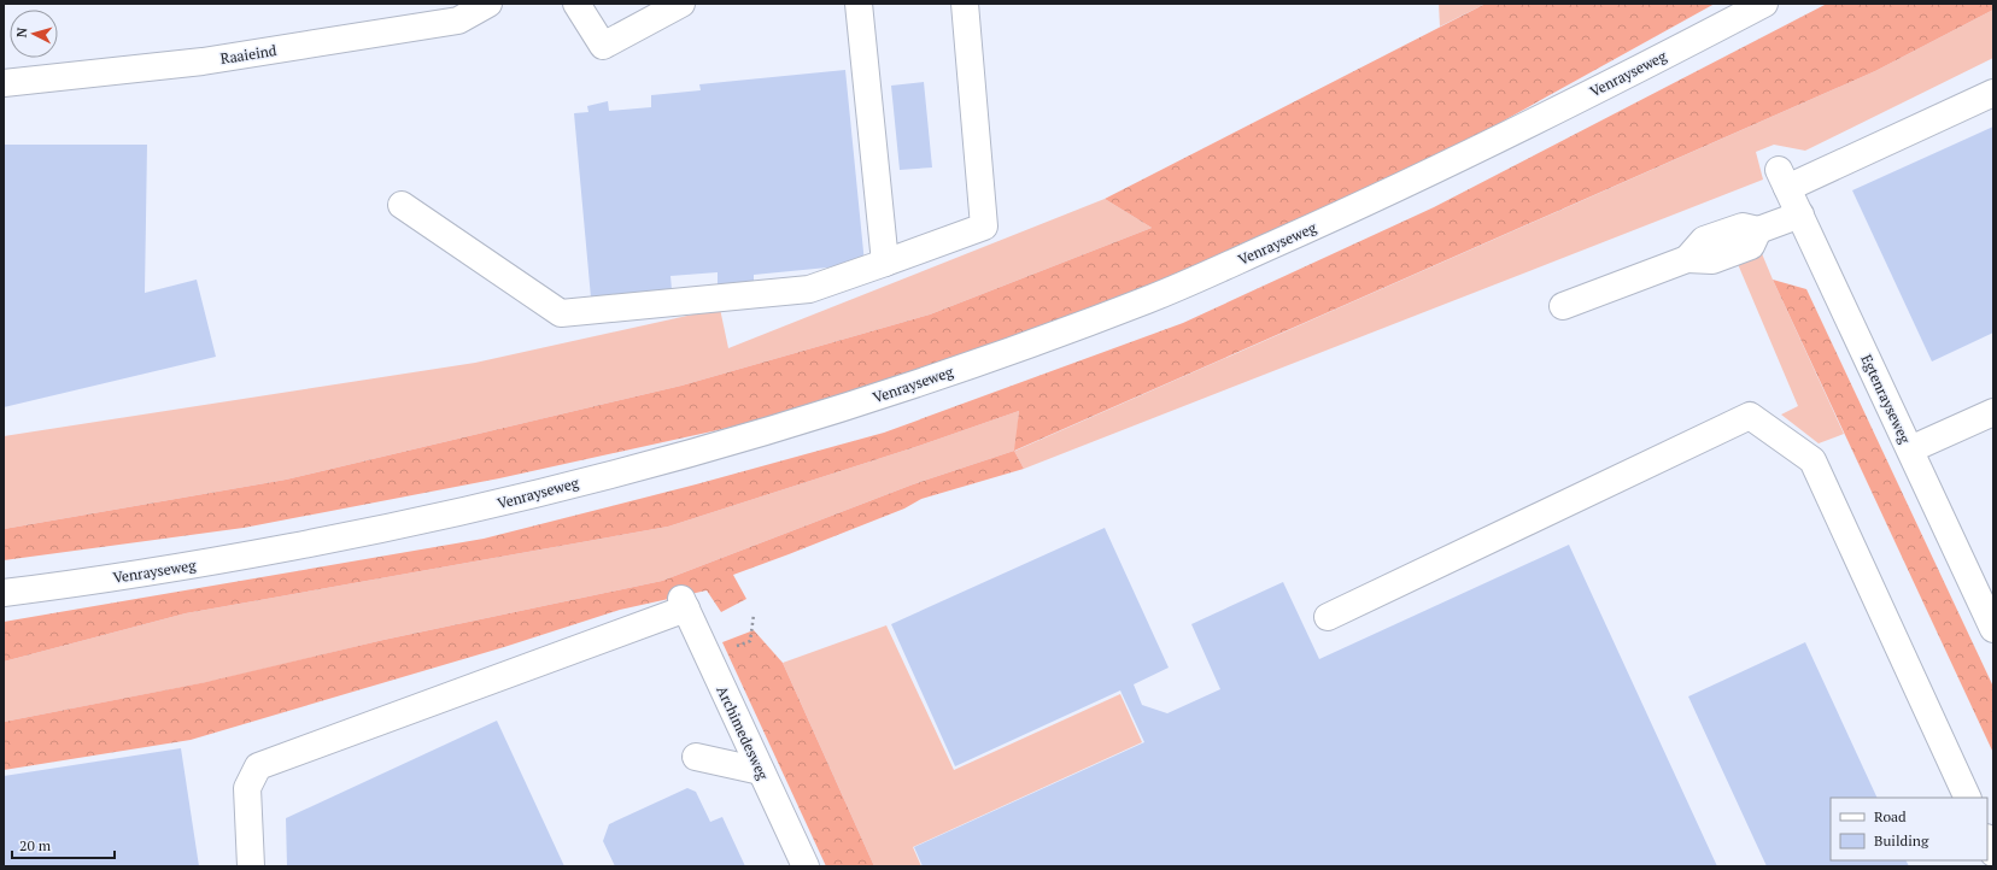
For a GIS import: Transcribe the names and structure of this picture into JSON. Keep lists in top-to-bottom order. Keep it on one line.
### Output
{"streets":{"main road":["Raaieind","Venrayseweg","Egtenrayseweg","Archimedesweg"]},"legend":["Road","Building"],"scale_bar":"20 m","north":"left"}
